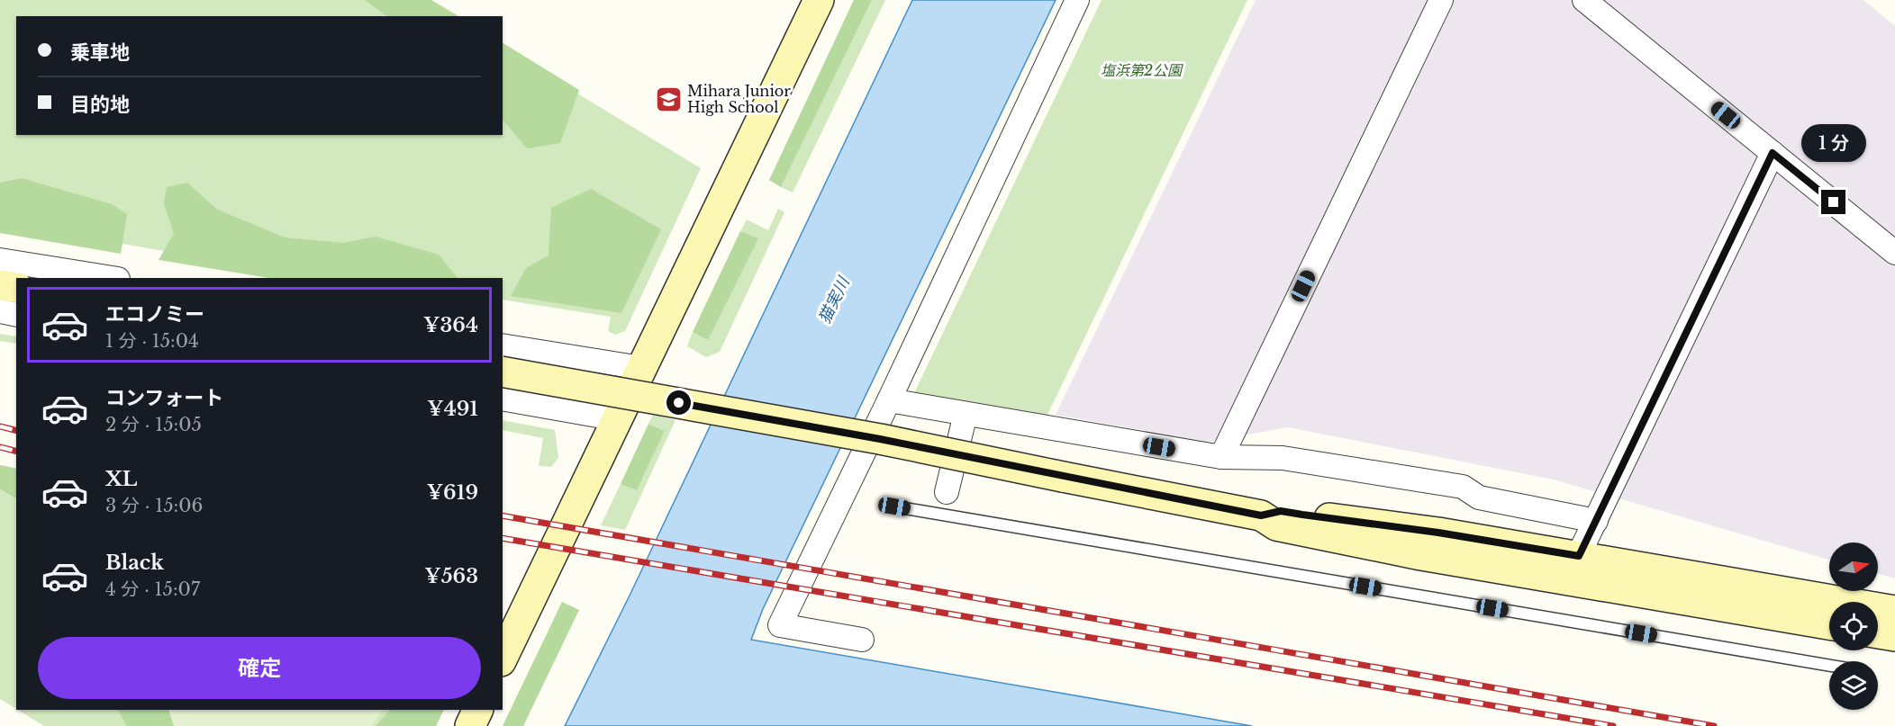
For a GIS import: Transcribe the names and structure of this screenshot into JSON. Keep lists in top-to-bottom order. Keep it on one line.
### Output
{"water":["猫実川"],"parks":["塩浜第2公園"],"places":{"school or university":["Mihara Junior High School"]},"north":"right","page":{"banner":["乗車地","目的地"],"bubble":"1 分","list":[{"name":"エコノミー","note":"1 分 · 15:04","value":"¥364"},{"name":"コンフォート","note":"2 分 · 15:05","value":"¥491"},{"name":"XL","note":"3 分 · 15:06","value":"¥619"},{"name":"Black","note":"4 分 · 15:07","value":"¥563"}],"buttons":"確定"}}
